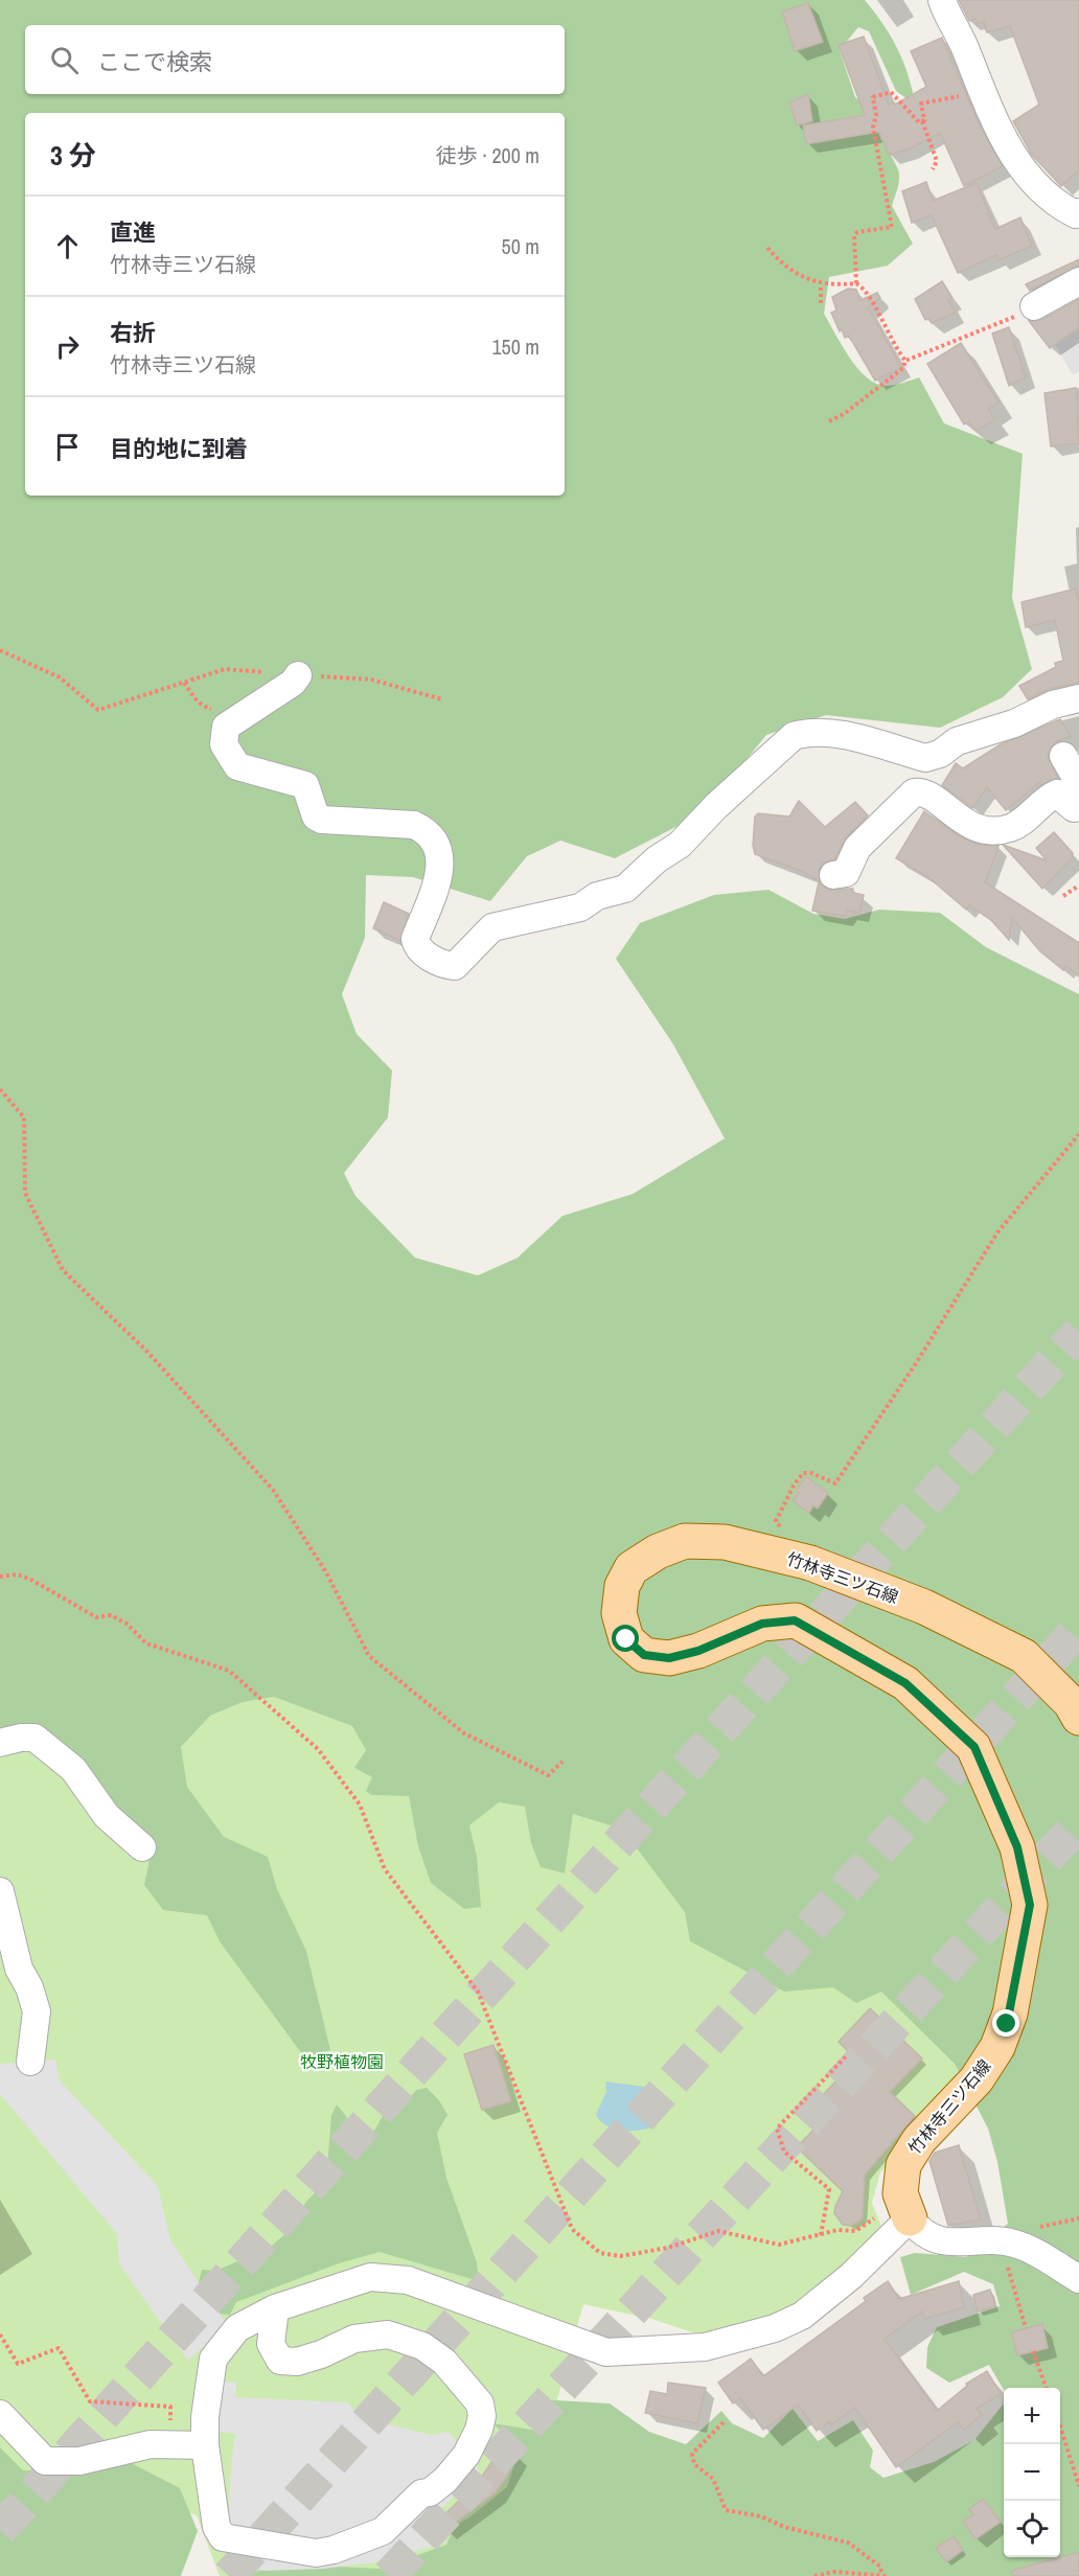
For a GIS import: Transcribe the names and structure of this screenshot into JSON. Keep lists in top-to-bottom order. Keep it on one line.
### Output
{"streets":{"main road":["竹林寺三ツ石線"]},"parks":["牧野植物園"],"page":{"search":"ここで検索","heading":["3 分","徒歩 · 200 m"],"list":[["直進","竹林寺三ツ石線","50 m"],["右折","竹林寺三ツ石線","150 m"],"目的地に到着"],"map_buttons":["+","−"]}}
